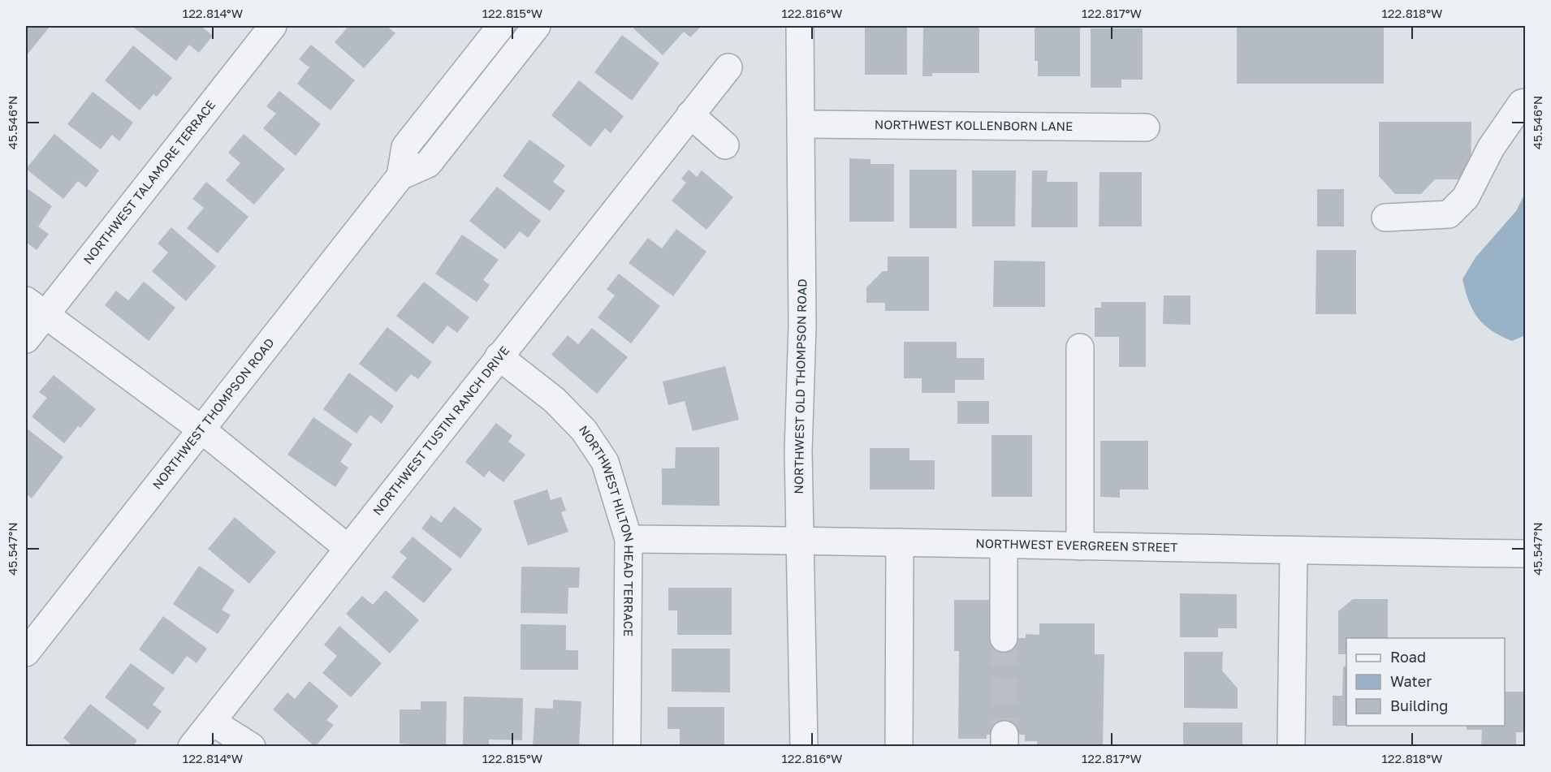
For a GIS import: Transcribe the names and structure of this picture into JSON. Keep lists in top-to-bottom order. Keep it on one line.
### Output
{"streets":{"street":["NORTHWEST KOLLENBORN LANE","NORTHWEST TALAMORE TERRACE","NORTHWEST OLD THOMPSON ROAD","NORTHWEST THOMPSON ROAD","NORTHWEST TUSTIN RANCH DRIVE","NORTHWEST HILTON HEAD TERRACE","NORTHWEST EVERGREEN STREET"]},"crossings":[["NORTHWEST KOLLENBORN LANE","NORTHWEST OLD THOMPSON ROAD"],["NORTHWEST OLD THOMPSON ROAD","NORTHWEST EVERGREEN STREET"],["NORTHWEST TUSTIN RANCH DRIVE","NORTHWEST HILTON HEAD TERRACE"],["NORTHWEST HILTON HEAD TERRACE","NORTHWEST EVERGREEN STREET"]],"legend":["Road","Water","Building"],"coordinates":["122.814°W","122.815°W","122.816°W","122.817°W","122.818°W","45.546°N","45.547°N"]}
